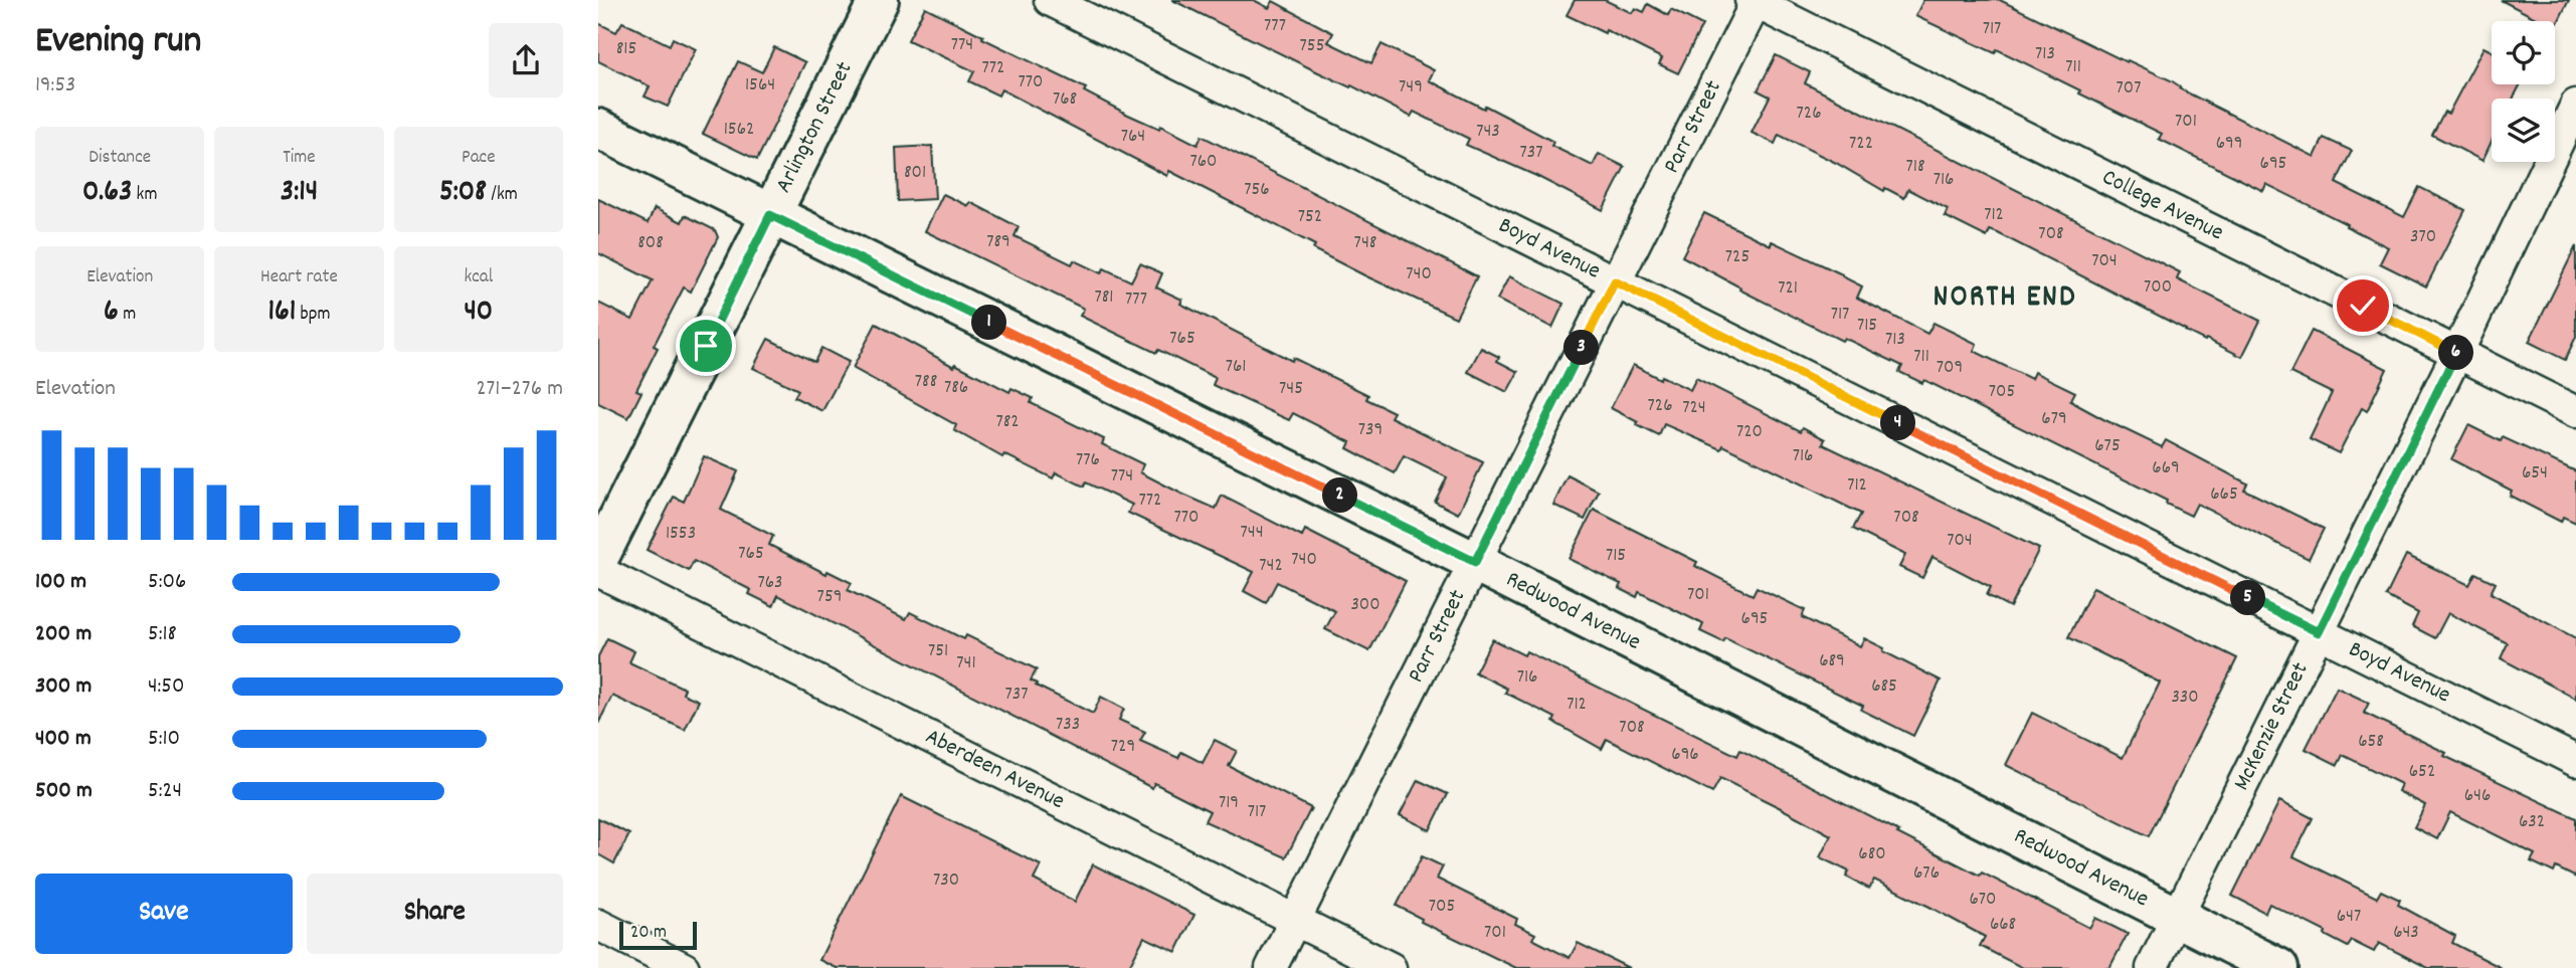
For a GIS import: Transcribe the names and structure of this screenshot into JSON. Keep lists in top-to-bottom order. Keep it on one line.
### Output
{"streets":{"street":["Parr Street","Arlington Street","College Avenue","Boyd Avenue","Redwood Avenue","McKenzie Street","Aberdeen Avenue"]},"crossings":[["Parr Street","College Avenue"],["Parr Street","Boyd Avenue"],["Parr Street","Redwood Avenue"],["Parr Street","Aberdeen Avenue"],["Arlington Street","Redwood Avenue"],["College Avenue","McKenzie Street"],["Boyd Avenue","McKenzie Street"],["Redwood Avenue","McKenzie Street"]],"districts":["NORTH END"],"house_numbers":["777","717","774","755","815","713","711","772","770","1564","749","707","768","726","701","1562","743","764","722","699","737","760","695","718","801","716","756","712","752","708","370","789","808","748","725","704","740","700","721","781","777","717","715","765","713","711","761","709","788","786","745","705","726","724","679","782","739","720","675","716","776","669","654","774","712","665","772","770","708","744","1553","704","765","715","740","742","763","701","759","300","695","751","689","741","716","685","737","330","712","733","708","658","729","696","652","646","719","717","632","680","676","730","670","705","647","668","701","643"],"scale_bar":"20 m","page":{"heading":["Evening run","19:53"],"stats":[["Distance","0.63 km"],["Time","3:14"],["Pace","5:08 /km"],["Elevation","6 m"],["Heart rate","161 bpm"],["kcal","40"]],"pins":["1","3","6","4","2","5"],"chart":["Elevation","271–276 m"],"list":[{"name":"100 m","note":"5:06"},{"name":"200 m","note":"5:18"},{"name":"300 m","note":"4:50"},{"name":"400 m","note":"5:10"},{"name":"500 m","note":"5:24"}],"buttons":["Save","Share"],"scale":"20 m"}}
